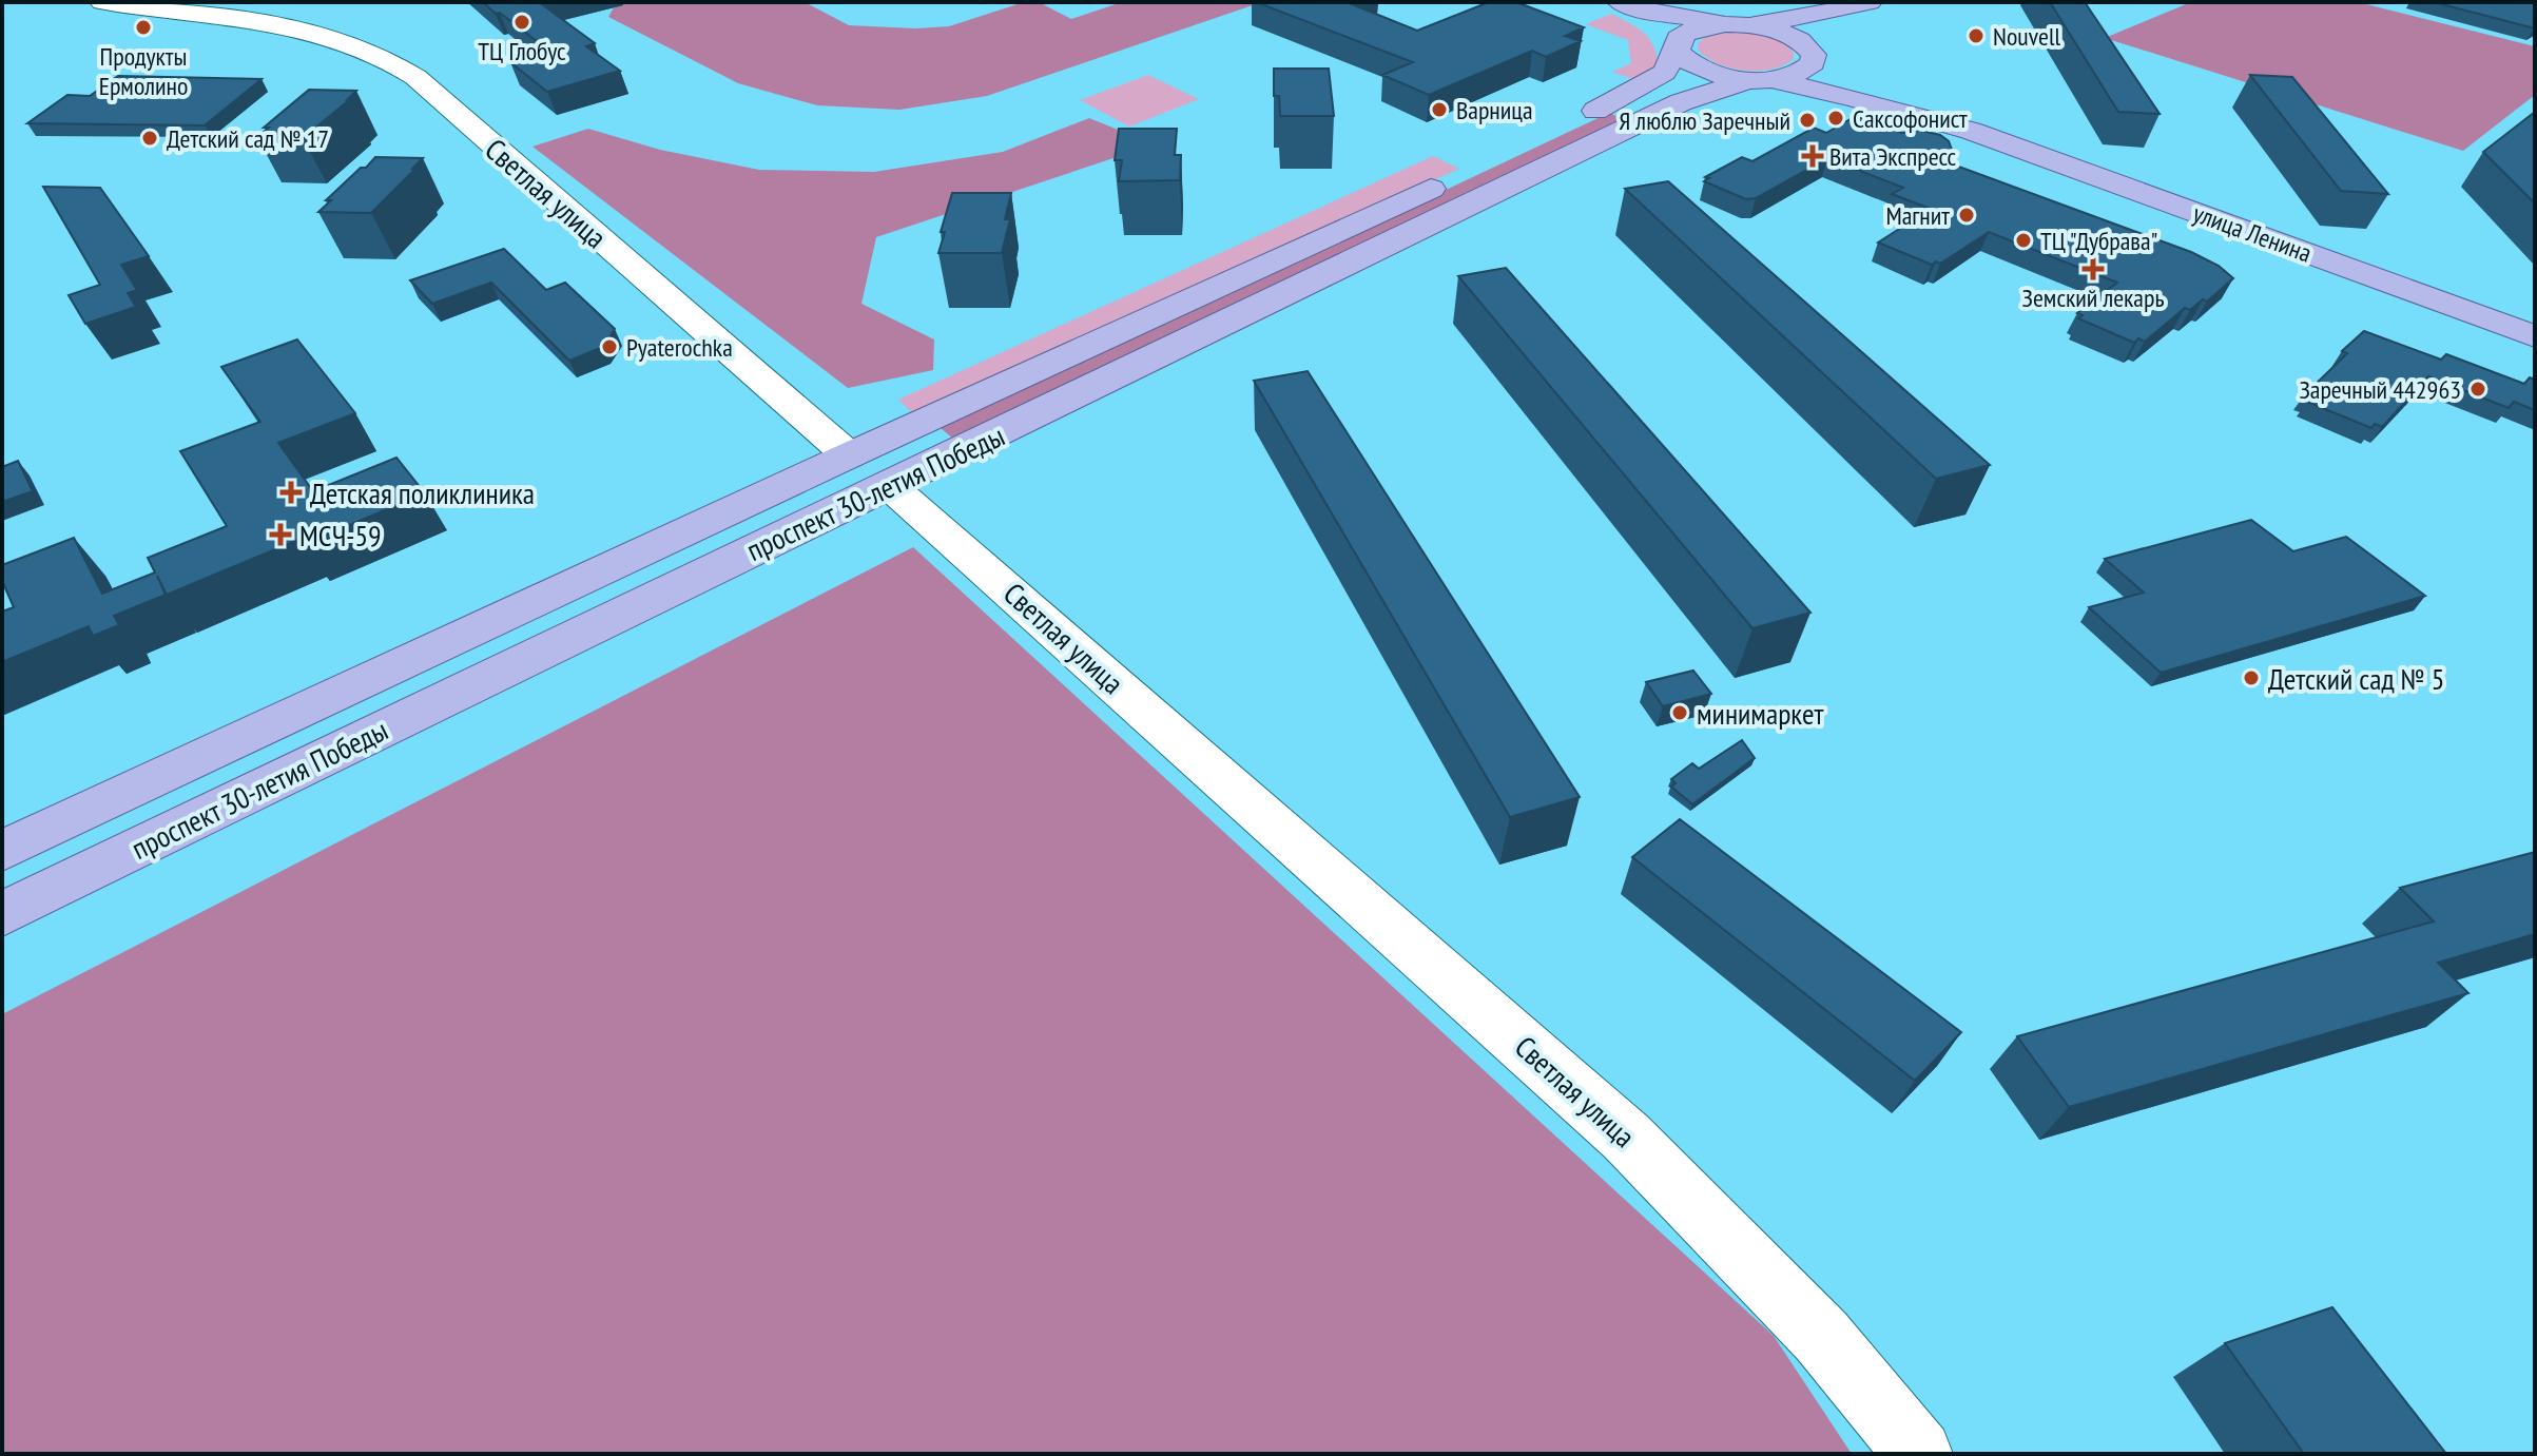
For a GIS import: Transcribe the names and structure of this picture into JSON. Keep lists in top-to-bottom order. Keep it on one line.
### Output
{"streets":{"main road":["улица Ленина","проспект 30-летия Победы"],"street":["Светлая улица"]},"crossings":[["Светлая улица","проспект 30-летия Победы"],["улица Ленина","проспект 30-летия Победы"]],"places":{"other":["ТЦ Глобус","Продукты Ермолино","Nouvell","Варница","Саксофонист","Я люблю Заречный","Детский сад № 17","Магнит","ТЦ \"Дубрава\"","Pyaterochka","Заречный 442963","Детский сад № 5","минимаркет"],"health":["Вита Экспресс","Земский лекарь","Детская поликлиника","МСЧ-59"]}}
